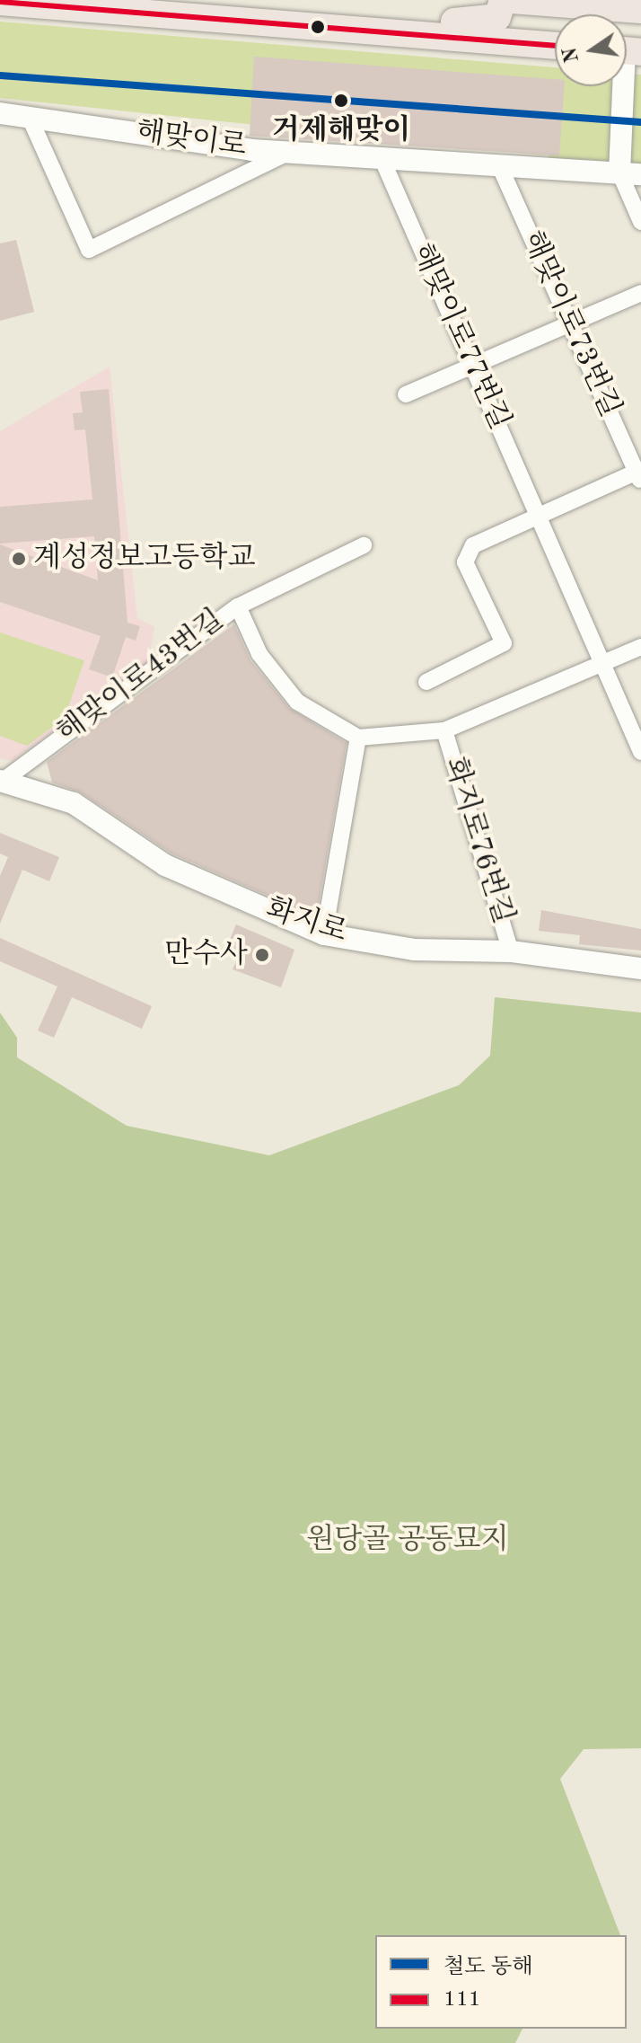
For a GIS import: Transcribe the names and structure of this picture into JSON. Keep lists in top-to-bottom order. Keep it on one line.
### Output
{"streets":{"street":["해맞이로","해맞이로73번길","해맞이로77번길","해맞이로43번길","화지로76번길","화지로"]},"crossings":[["해맞이로","해맞이로73번길"],["해맞이로","해맞이로77번길"],["해맞이로43번길","화지로"],["화지로76번길","화지로"]],"parks":["원당골 공동묘지"],"places":["거제해맞이","계성정보고등학교","만수사"],"lines":["transit line 111","rail line 동해"],"legend":["철도 동해","111"],"north":"left"}
